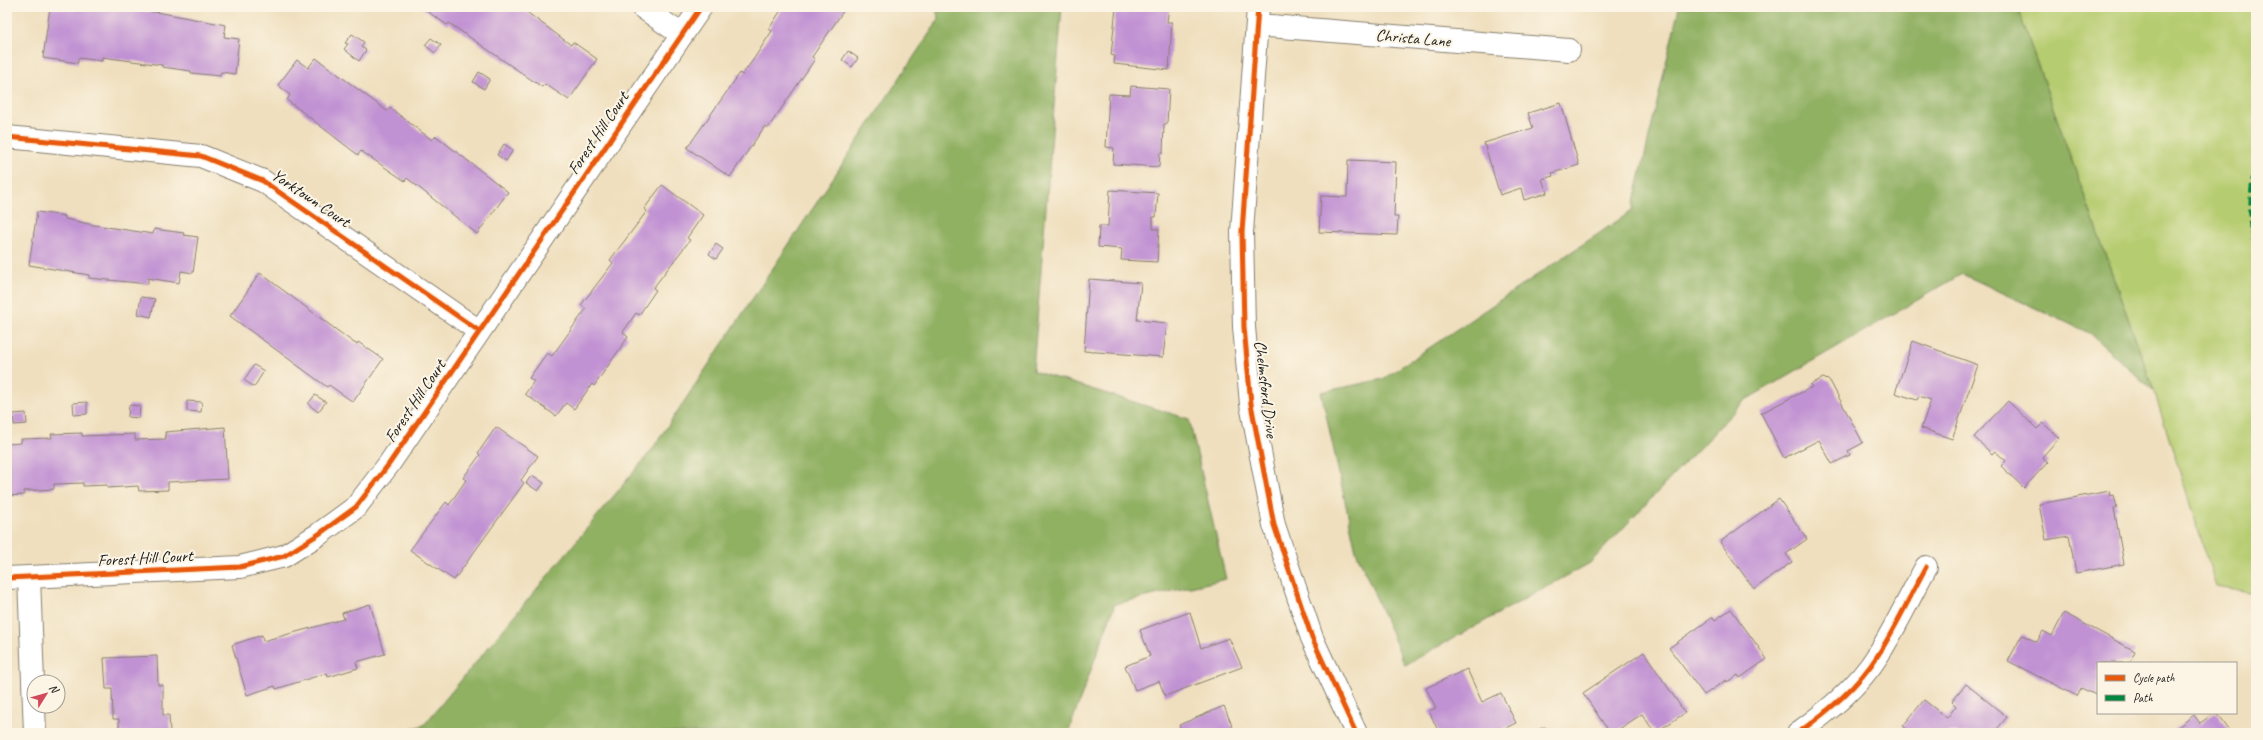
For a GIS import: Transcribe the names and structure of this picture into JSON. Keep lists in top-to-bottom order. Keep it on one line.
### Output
{"streets":{"street":["Christa Lane","Forest Hill Court","Yorktown Court","Chelmsford Drive"]},"crossings":[["Christa Lane","Chelmsford Drive"],["Forest Hill Court","Yorktown Court"]],"legend":["Cycle path","Path"],"north":"top right"}
